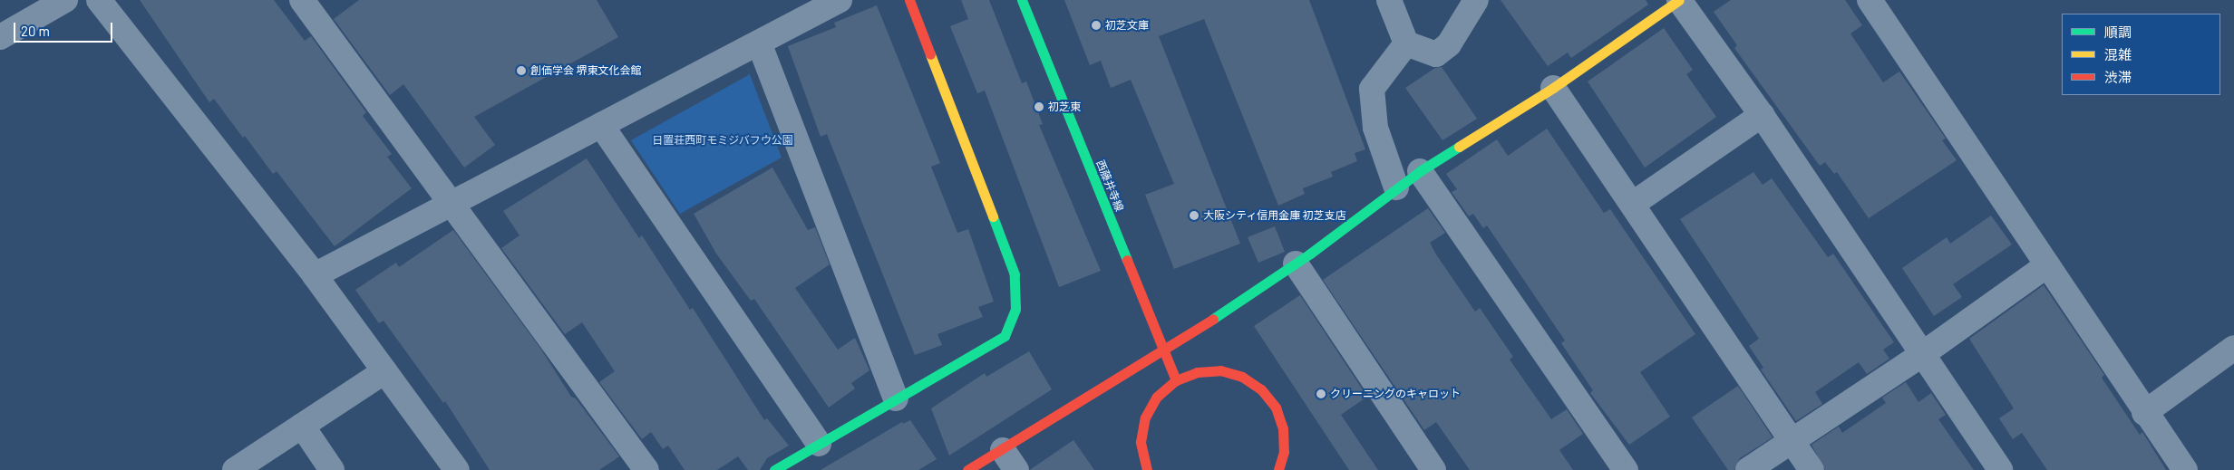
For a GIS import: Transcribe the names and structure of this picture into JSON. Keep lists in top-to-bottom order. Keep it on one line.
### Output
{"streets":{"street":["西藤井寺線"]},"parks":["日置荘西町モミジバフウ公園"],"places":["初芝文庫","創価学会 堺東文化会館","初芝東","大阪シティ信用金庫 初芝支店","クリーニングのキャロット"],"legend":["順調","混雑","渋滞"],"scale_bar":"20 m"}
